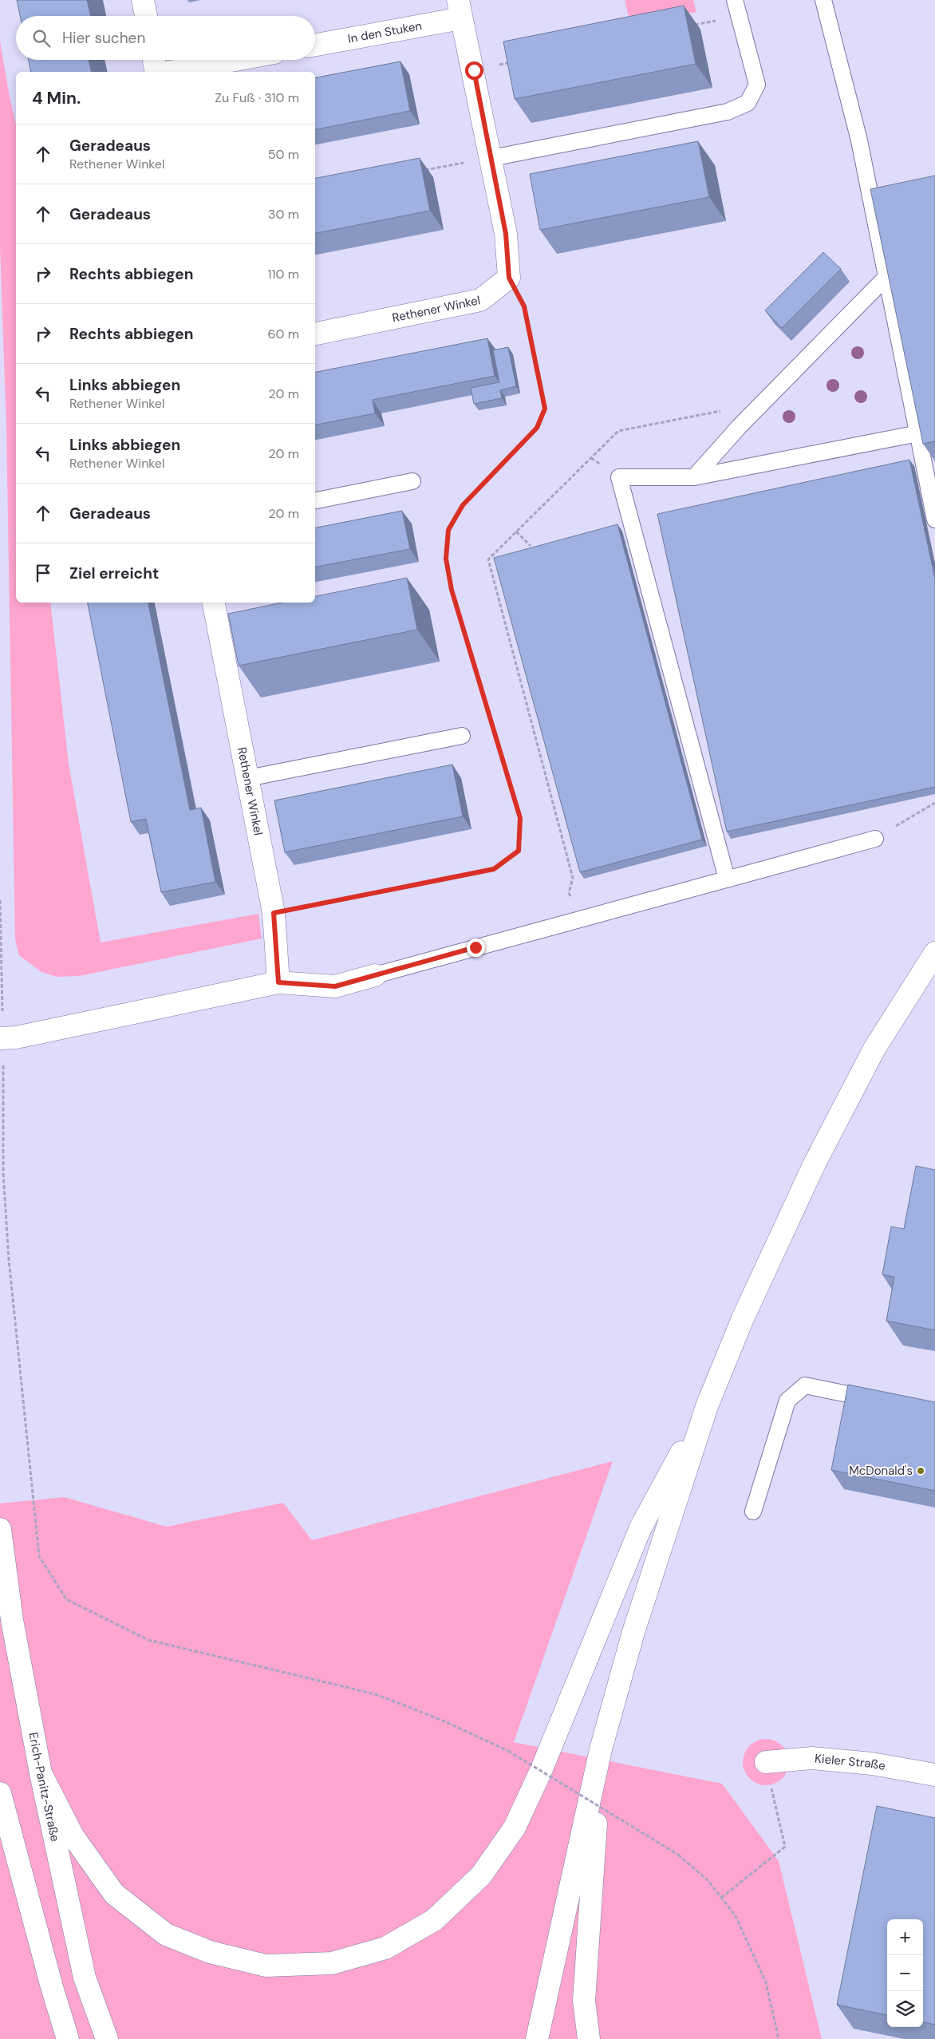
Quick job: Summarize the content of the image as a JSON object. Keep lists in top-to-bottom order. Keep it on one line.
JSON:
{"streets":{"main road":["In den Stuken","Rethener Winkel","Kieler Straße","Erich-Panitz-Straße"]},"places":["McDonald's"],"page":{"search":"Hier suchen","heading":["4 Min.","Zu Fuß · 310 m"],"list":[["Geradeaus","Rethener Winkel","50 m"],["Geradeaus","30 m"],["Rechts abbiegen","110 m"],["Rechts abbiegen","60 m"],["Links abbiegen","Rethener Winkel","20 m"],["Links abbiegen","Rethener Winkel","20 m"],["Geradeaus","20 m"],"Ziel erreicht"],"map_buttons":["+","−"]}}
